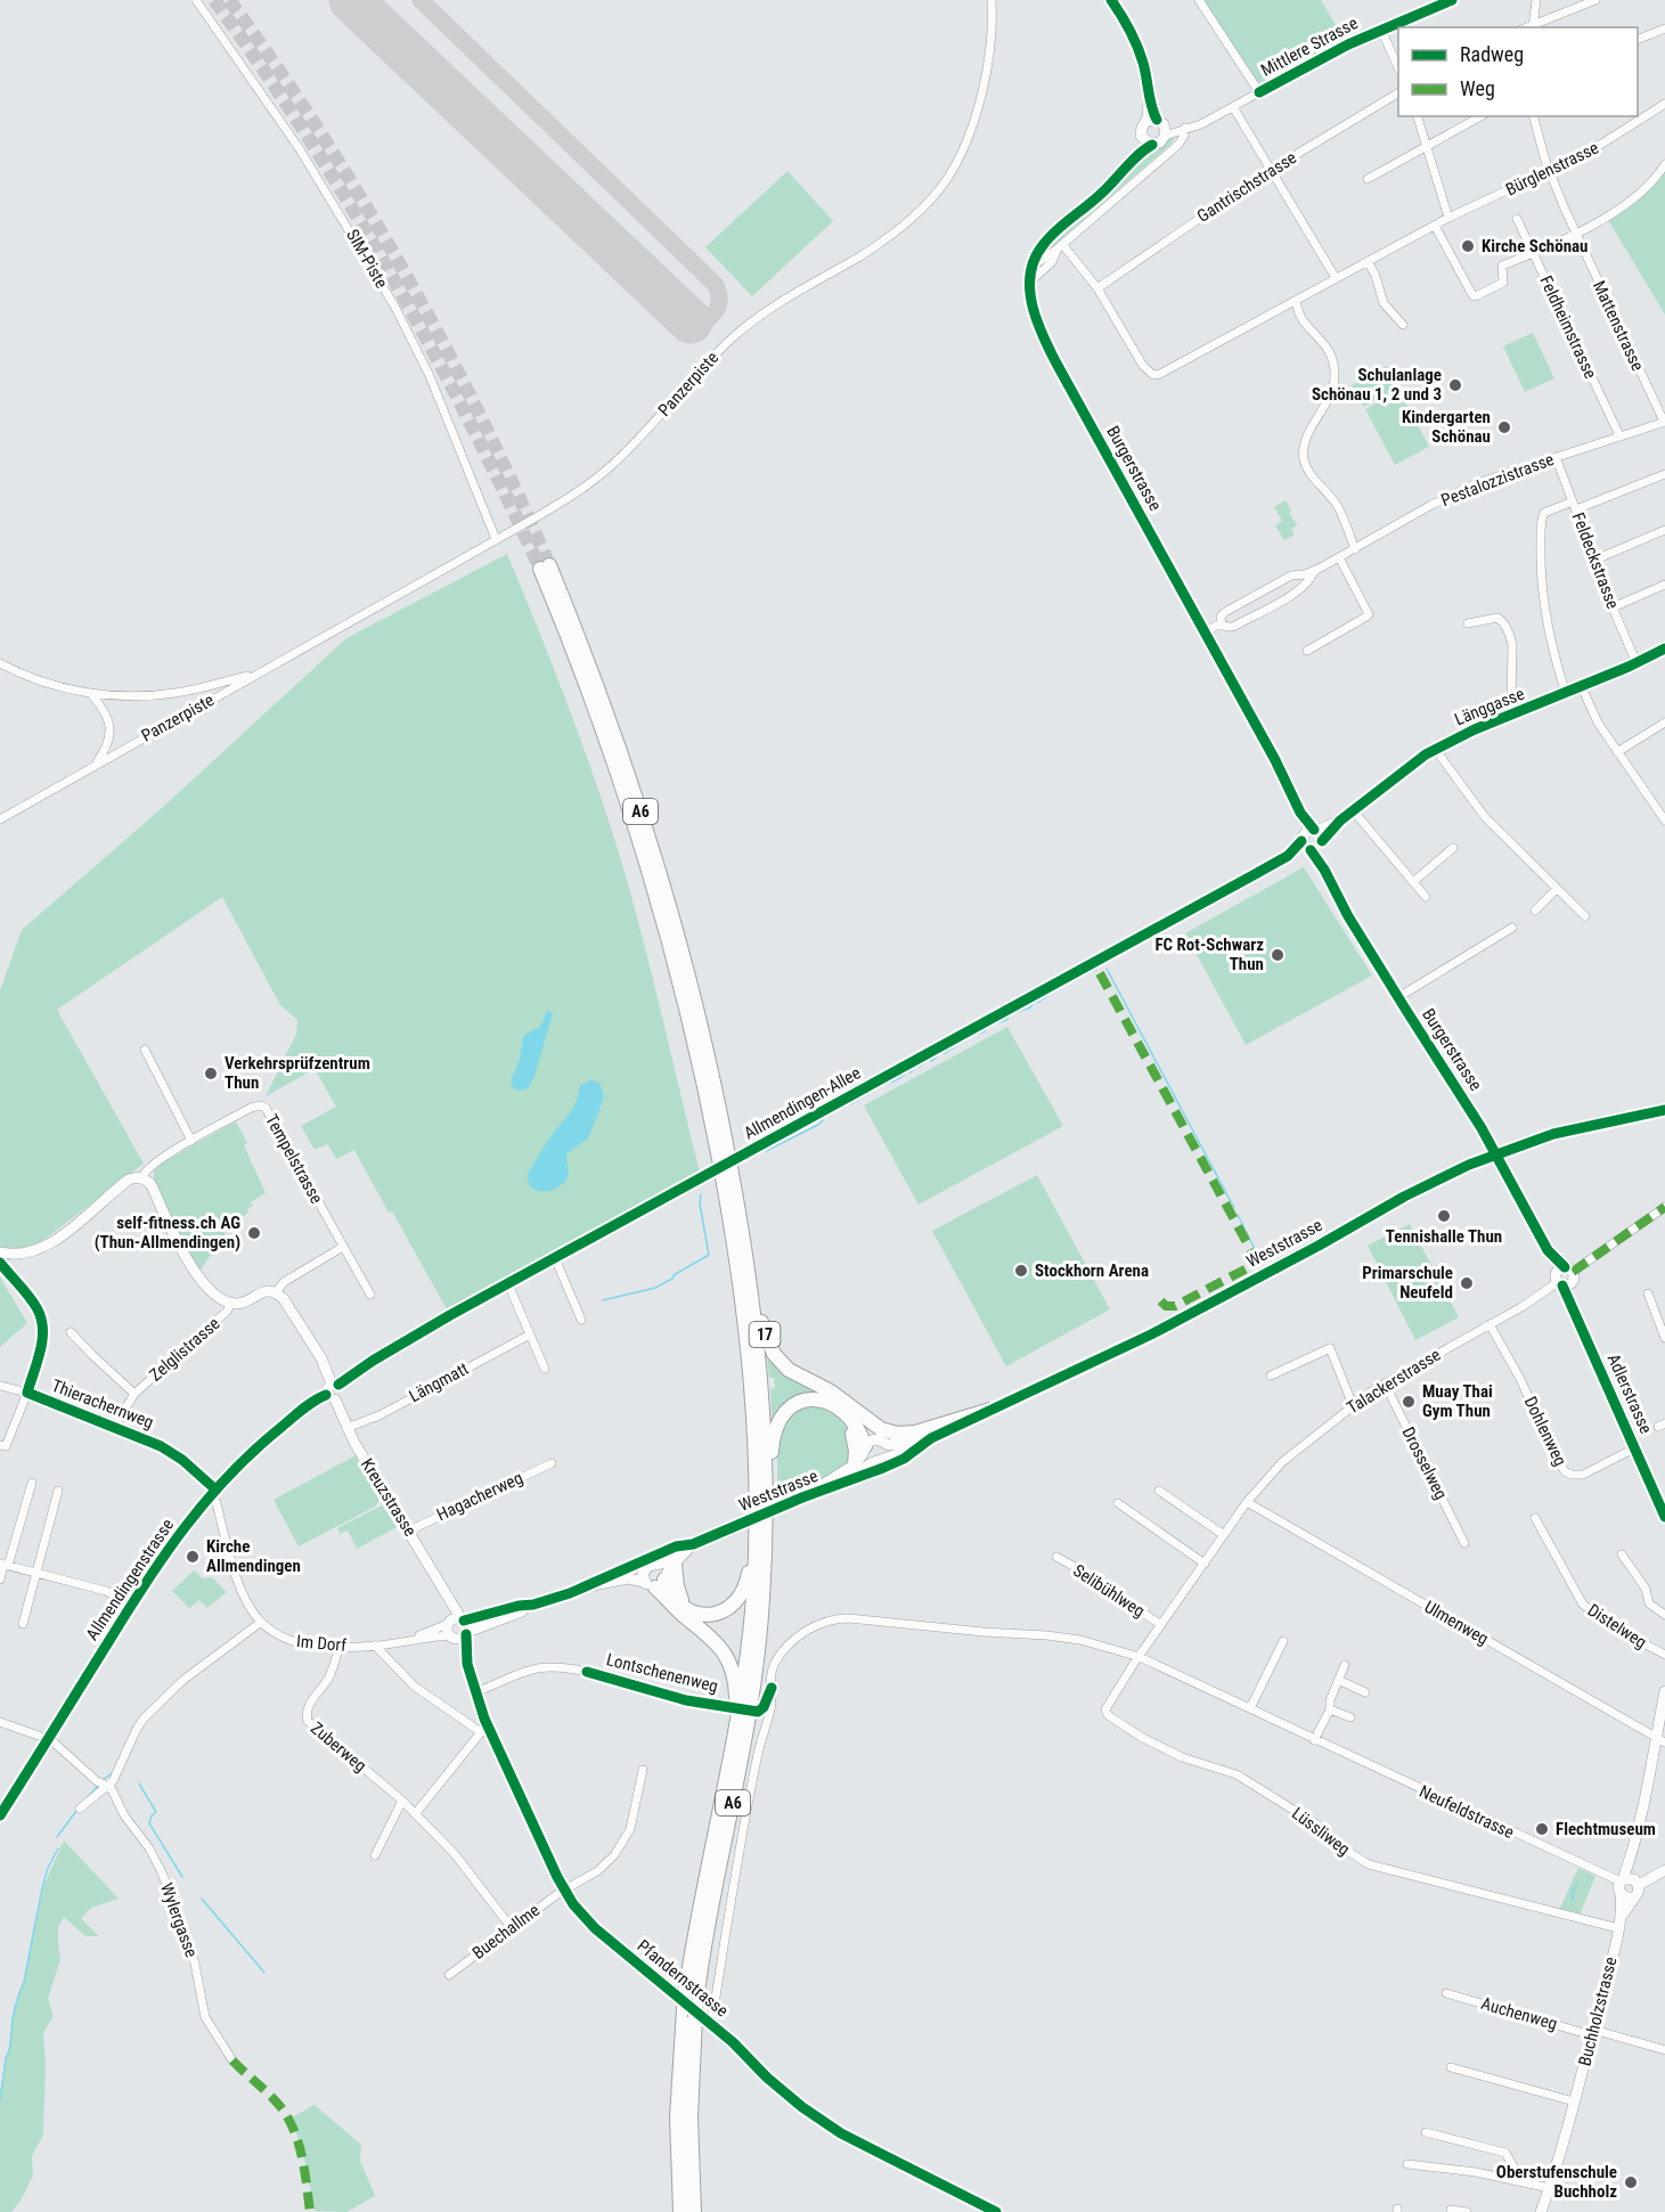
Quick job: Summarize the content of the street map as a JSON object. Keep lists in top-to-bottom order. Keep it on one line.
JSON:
{"streets":{"highway":["A6","17"],"main road":["Burgerstrasse","Länggasse","Allmendingen-Allee","Tempelstrasse","Weststrasse","Adlerstrasse","Kreuzstrasse","Allmendingenstrasse","Pfandernstrasse","Buchholzstrasse"],"street":["Mittlere Strasse","Bürglenstrasse","Gantrischstrasse","SIM-Piste","Mattenstrasse","Feldheimstrasse","Panzerpiste","Pestalozzistrasse","Feldeckstrasse","Zelglistrasse","Talackerstrasse","Längmatt","Thierachernweg","Dohlenweg","Drosselweg","Hagacherweg","Selibühlweg","Ulmenweg","Distelweg","Im Dorf","Lontschenenweg","Zuberweg","Neufeldstrasse","Lüssliweg","Wylergasse","Buechallme","Auchenweg"]},"crossings":[["Mittlere Strasse","Burgerstrasse"],["Bürglenstrasse","Gantrischstrasse"],["Bürglenstrasse","Mattenstrasse"],["SIM-Piste","Panzerpiste"],["Mattenstrasse","Pestalozzistrasse"],["Feldheimstrasse","Pestalozzistrasse"],["Burgerstrasse","Pestalozzistrasse"],["Burgerstrasse","Länggasse"],["Burgerstrasse","Allmendingen-Allee"],["Burgerstrasse","Weststrasse"],["Burgerstrasse","Talackerstrasse"],["Burgerstrasse","Adlerstrasse"],["Pestalozzistrasse","Feldeckstrasse"],["Feldeckstrasse","Länggasse"],["Länggasse","Allmendingen-Allee"],["A6","Weststrasse"],["A6","17"],["Allmendingen-Allee","Kreuzstrasse"],["Allmendingen-Allee","Allmendingenstrasse"],["Weststrasse","Kreuzstrasse"],["Weststrasse","Im Dorf"],["Weststrasse","Pfandernstrasse"],["Zelglistrasse","Thierachernweg"],["Talackerstrasse","Adlerstrasse"],["Talackerstrasse","Dohlenweg"],["Talackerstrasse","Drosselweg"],["Talackerstrasse","Selibühlweg"],["Talackerstrasse","Ulmenweg"],["Talackerstrasse","Neufeldstrasse"],["Talackerstrasse","Lüssliweg"],["Längmatt","Kreuzstrasse"],["Adlerstrasse","Dohlenweg"],["Thierachernweg","Allmendingenstrasse"],["Thierachernweg","Im Dorf"],["Hagacherweg","Kreuzstrasse"],["Kreuzstrasse","Allmendingenstrasse"],["Kreuzstrasse","Im Dorf"],["Kreuzstrasse","Pfandernstrasse"],["Allmendingenstrasse","Im Dorf"],["Allmendingenstrasse","Wylergasse"],["Im Dorf","Zuberweg"],["Im Dorf","Pfandernstrasse"],["Lontschenenweg","Pfandernstrasse"],["Zuberweg","Buechallme"],["Neufeldstrasse","Lüssliweg"],["Neufeldstrasse","Buchholzstrasse"],["Lüssliweg","Buchholzstrasse"],["Buechallme","Pfandernstrasse"],["Buchholzstrasse","Auchenweg"]],"places":["Kirche Schönau","Schulanlage Schönau 1, 2 und 3","Kindergarten Schönau","FC Rot-Schwarz Thun","Verkehrsprüfzentrum Thun","Tennishalle Thun","self-fitness.ch AG (Thun-Allmendingen)","Stockhorn Arena","Primarschule Neufeld","Muay Thai Gym Thun","Kirche Allmendingen","Flechtmuseum","Oberstufenschule Buchholz"],"legend":["Radweg","Weg"]}
